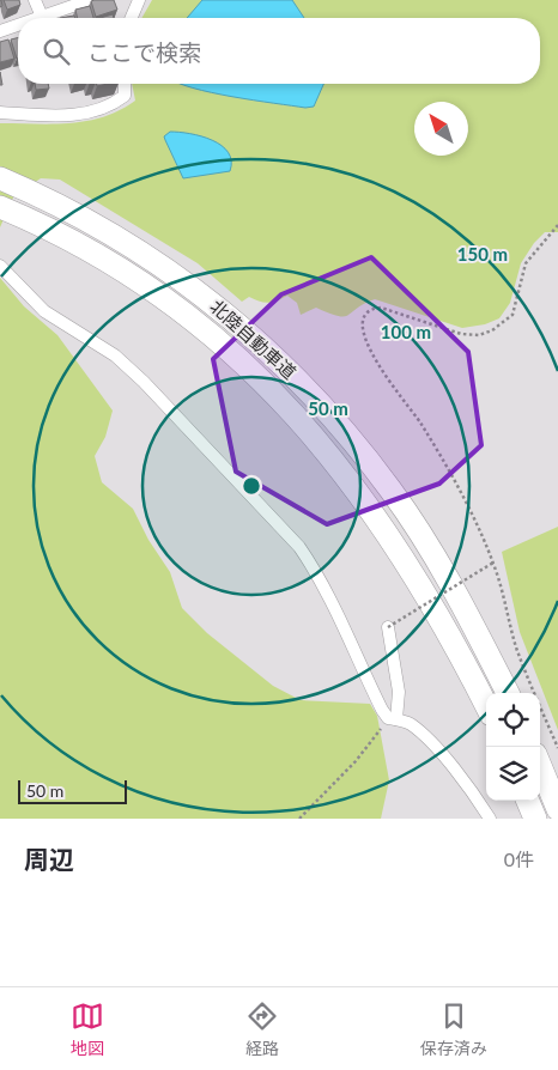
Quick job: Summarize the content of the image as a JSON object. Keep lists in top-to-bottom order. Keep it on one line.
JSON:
{"streets":{"highway":["北陸自動車道"]},"scale_bar":"50 m","north":"top left","page":{"search":"ここで検索","scale":"50 m","heading":["周辺","0件"],"nav":["地図","経路","保存済み"]},"rings":["150 m","100 m","50 m"]}
